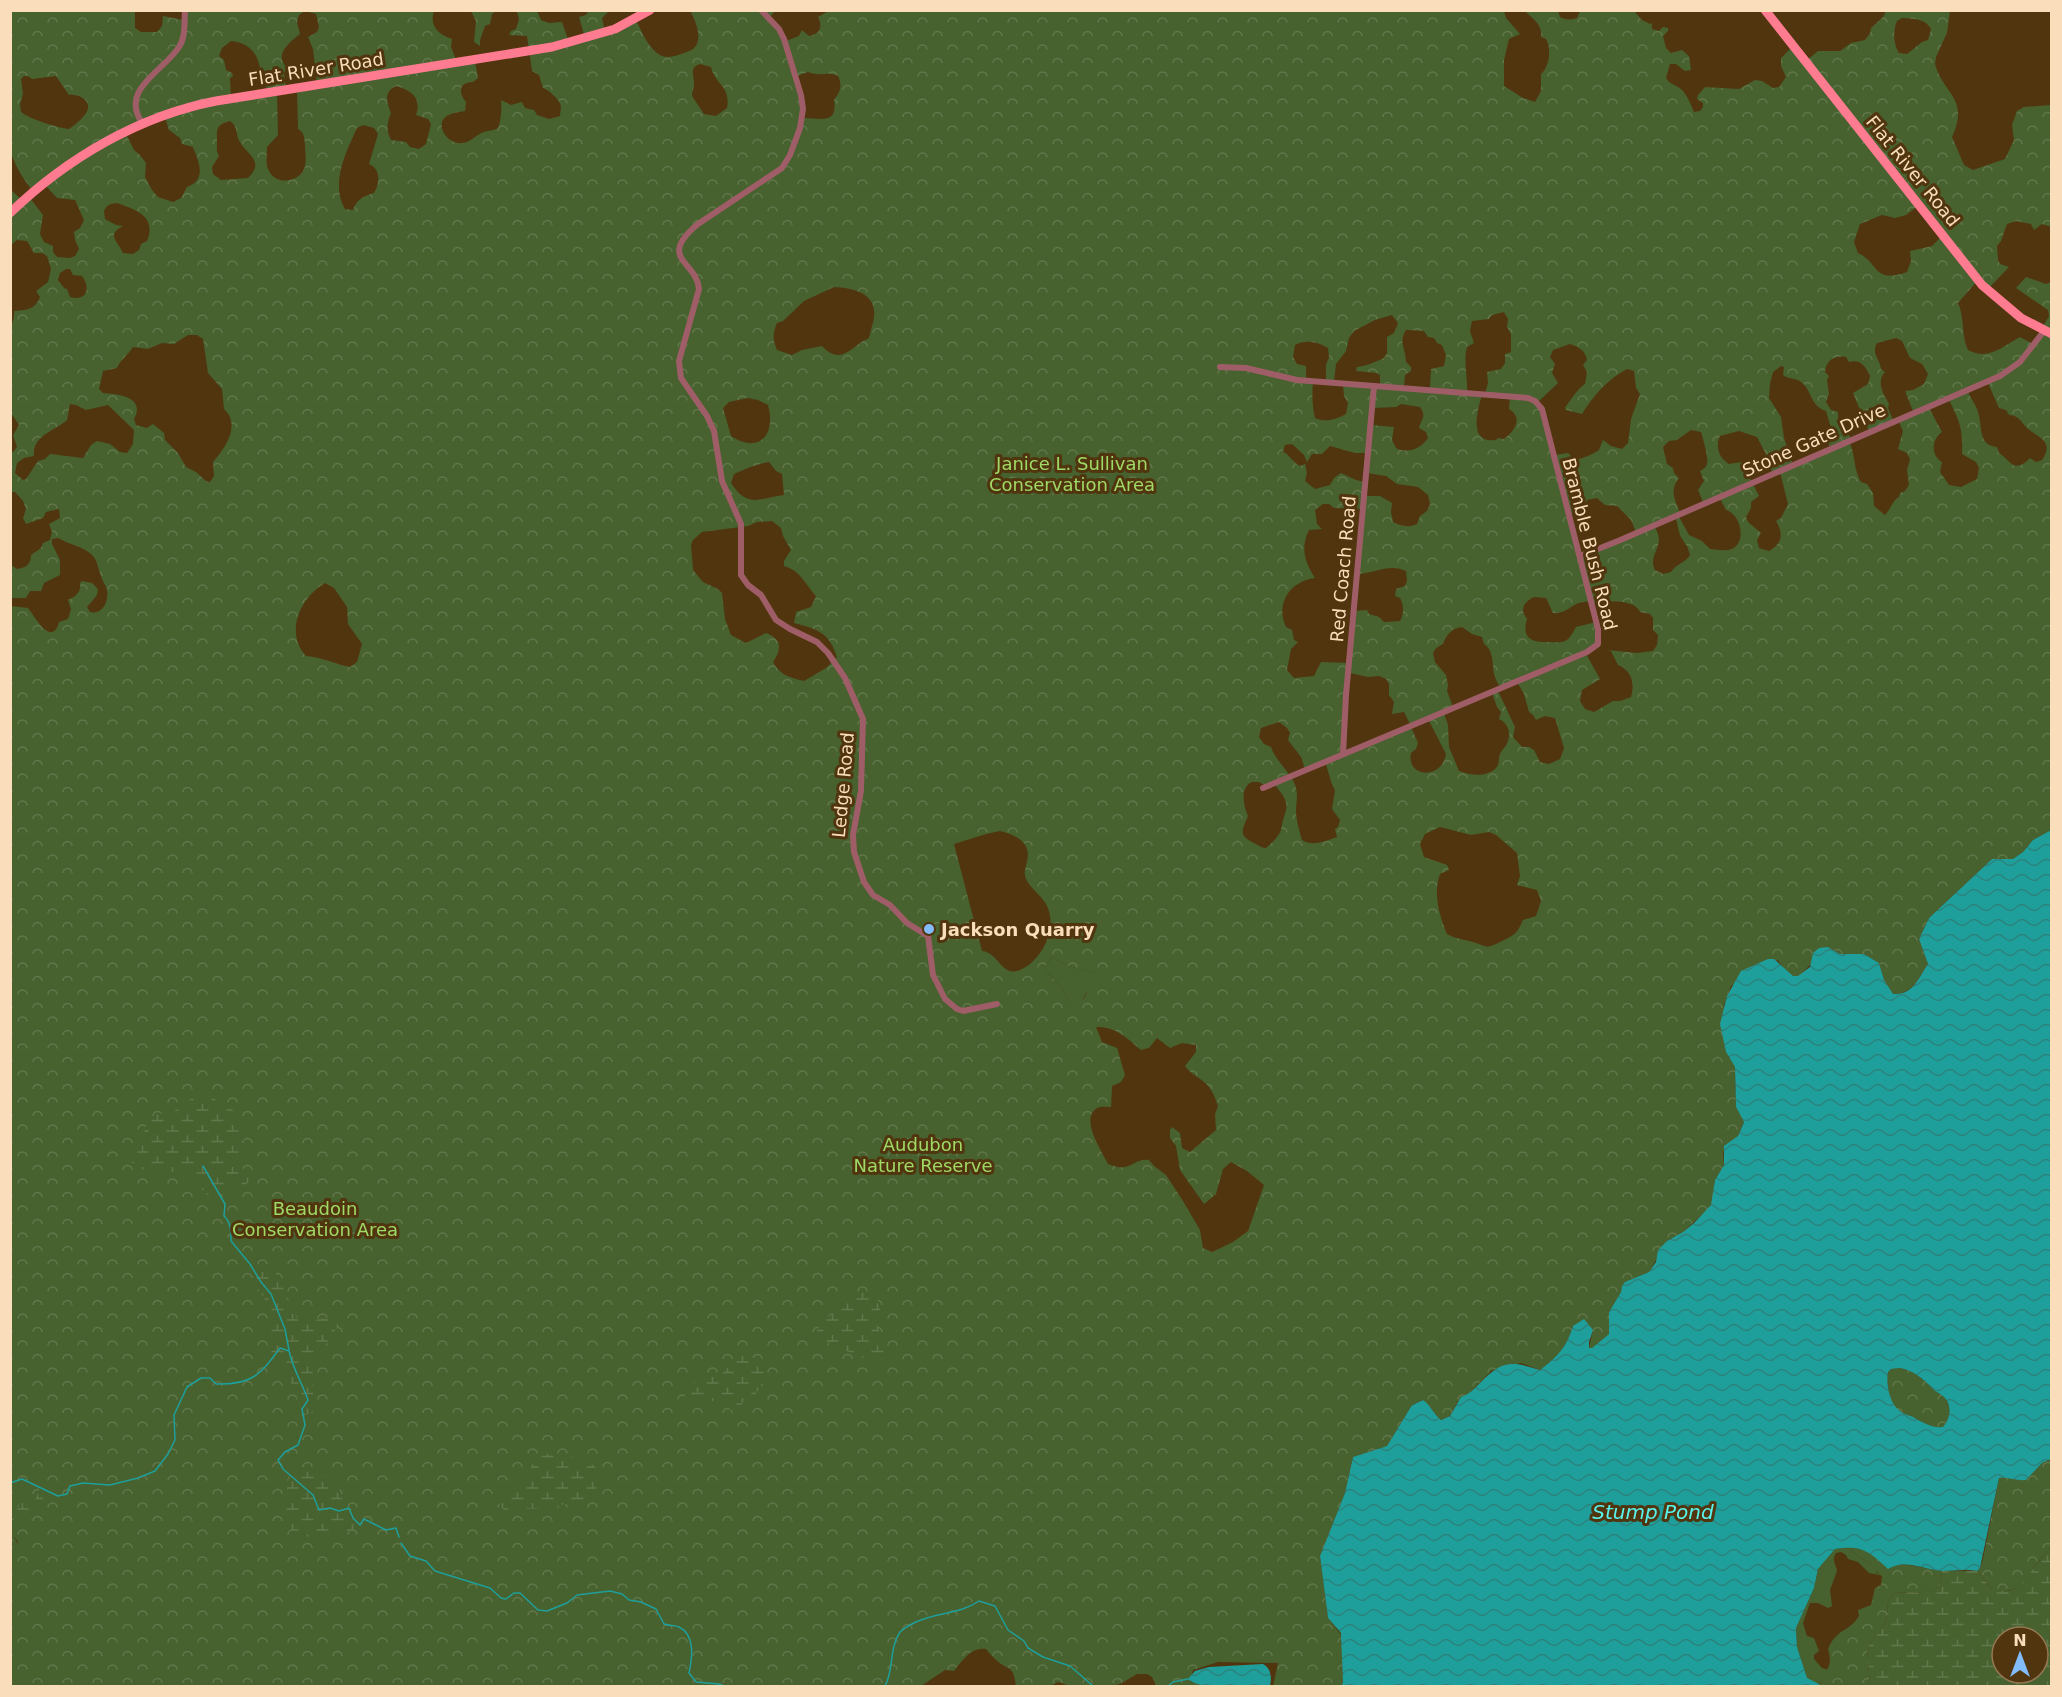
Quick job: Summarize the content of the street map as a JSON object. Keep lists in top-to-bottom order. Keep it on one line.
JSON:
{"streets":{"main road":["Flat River Road"],"street":["Stone Gate Drive","Bramble Bush Road","Red Coach Road","Ledge Road"]},"crossings":[["Flat River Road","Stone Gate Drive"],["Stone Gate Drive","Bramble Bush Road"],["Bramble Bush Road","Red Coach Road"]],"water":["Stump Pond"],"parks":["Janice L. Sullivan Conservation Area","Audubon Nature Reserve","Beaudoin Conservation Area"],"places":["Jackson Quarry"],"north":"top"}
